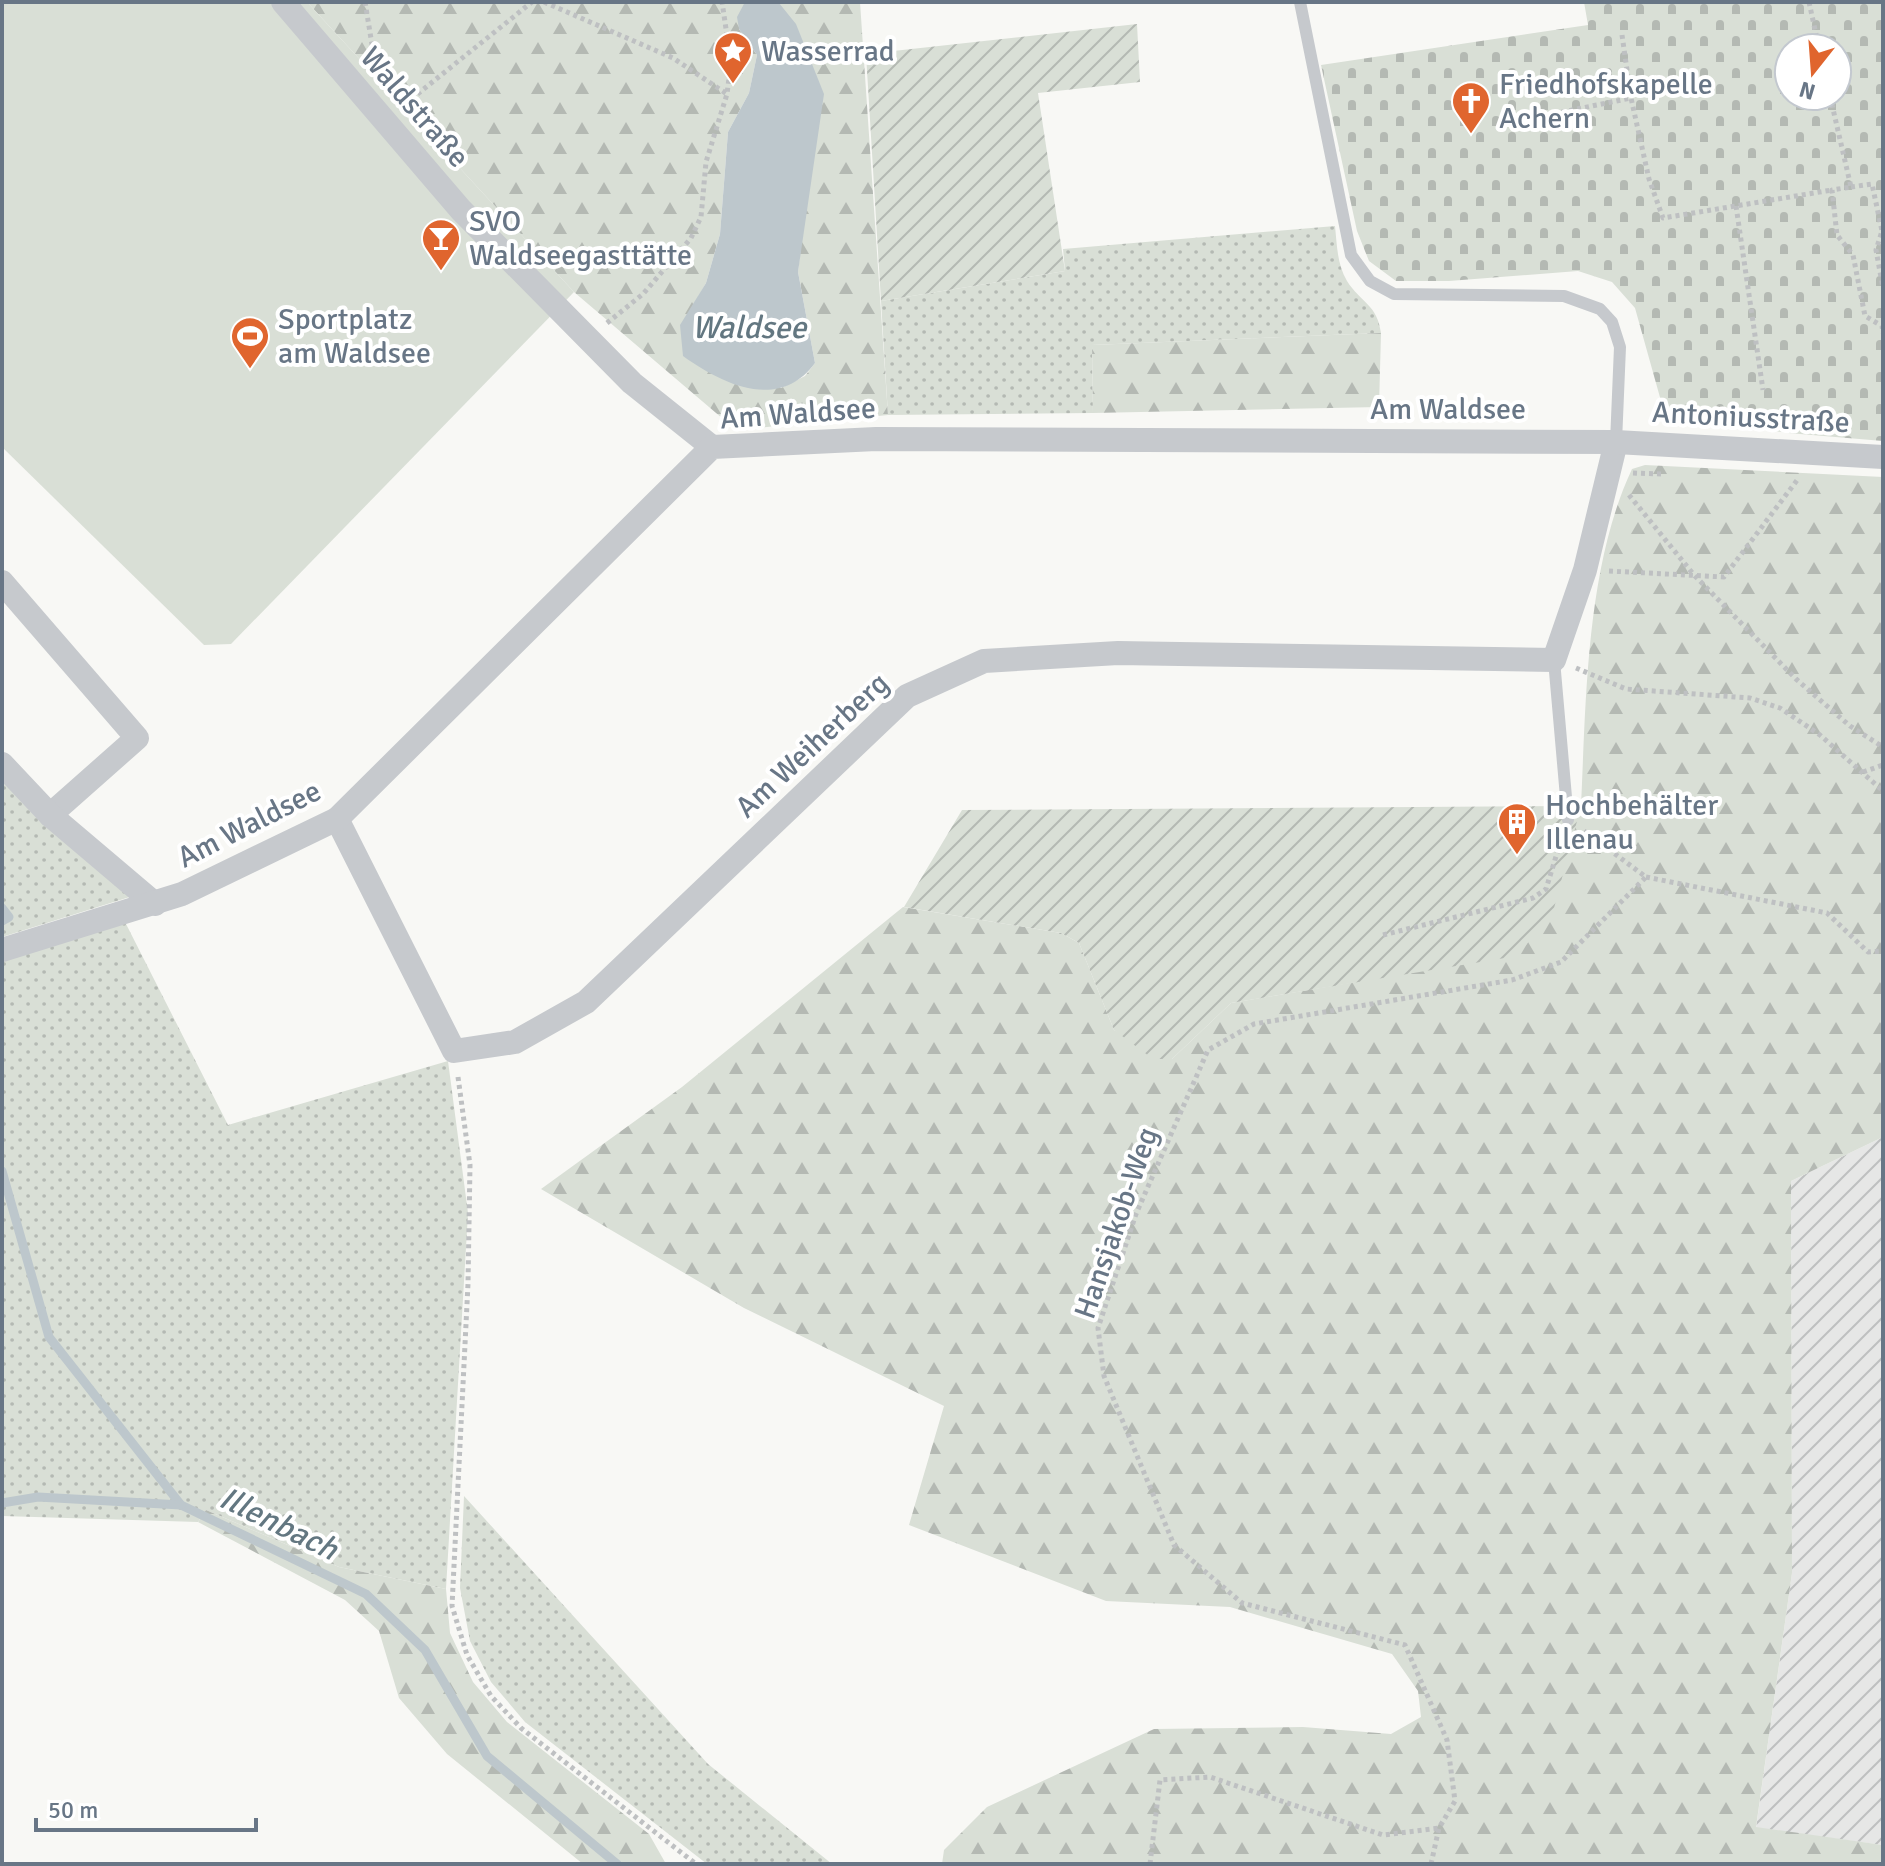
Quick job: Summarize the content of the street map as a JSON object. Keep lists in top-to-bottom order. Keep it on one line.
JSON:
{"streets":{"street":["Waldstraße","Am Waldsee","Antoniusstraße","Am Weiherberg"],"path":["Hansjakob-Weg"]},"crossings":[["Waldstraße","Am Waldsee"],["Am Waldsee","Antoniusstraße"]],"water":["Waldsee","Illenbach"],"places":{"place":["Wasserrad"],"church":["Friedhofskapelle Achern"],"bar":["SVO Waldseegasttätte"],"sports":["Sportplatz am Waldsee"],"building":["Hochbehälter Illenau"]},"scale_bar":"50 m","north":"bottom"}
